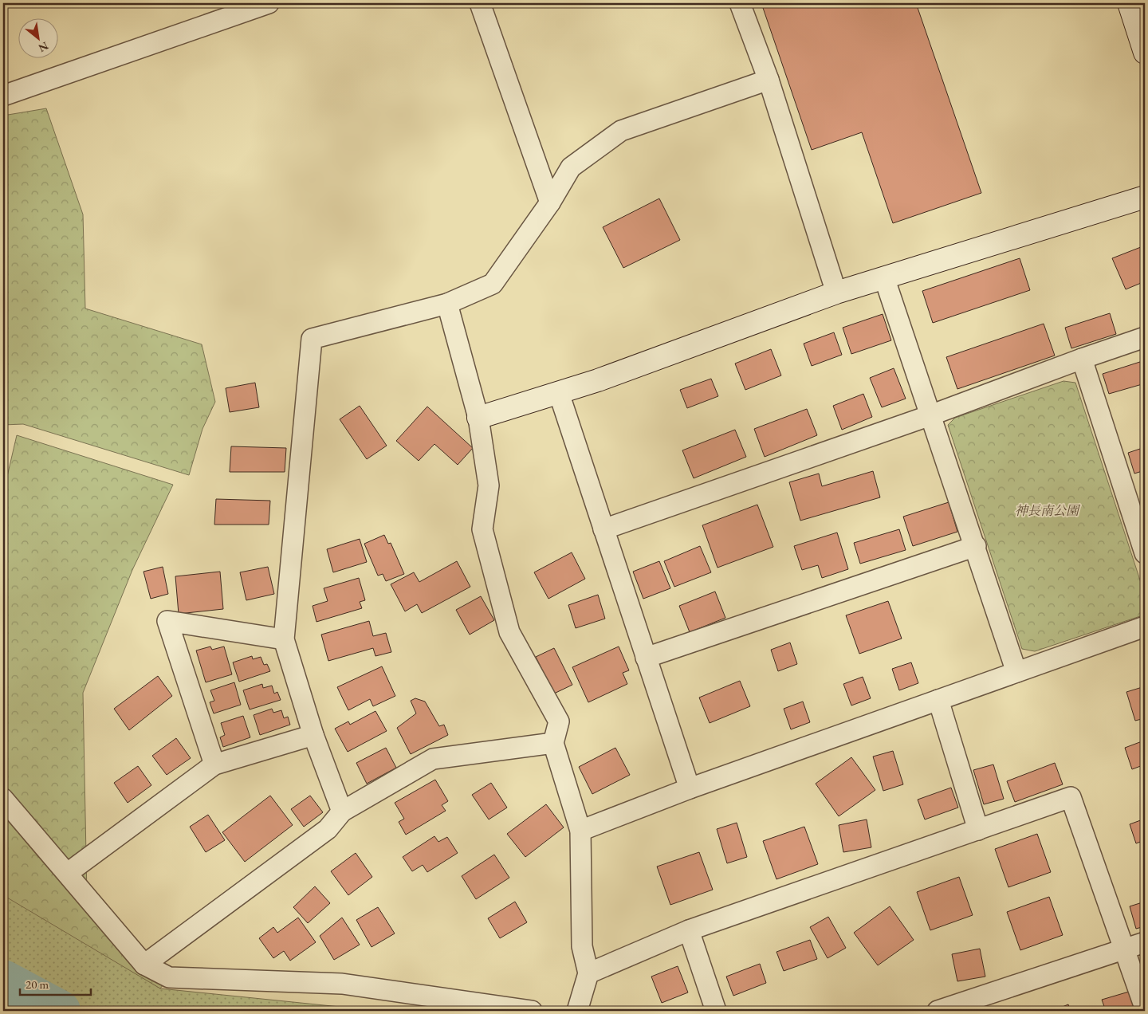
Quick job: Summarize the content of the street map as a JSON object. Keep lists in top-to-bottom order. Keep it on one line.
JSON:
{"parks":["神長南公園"],"scale_bar":"20 m","north":"bottom right"}
